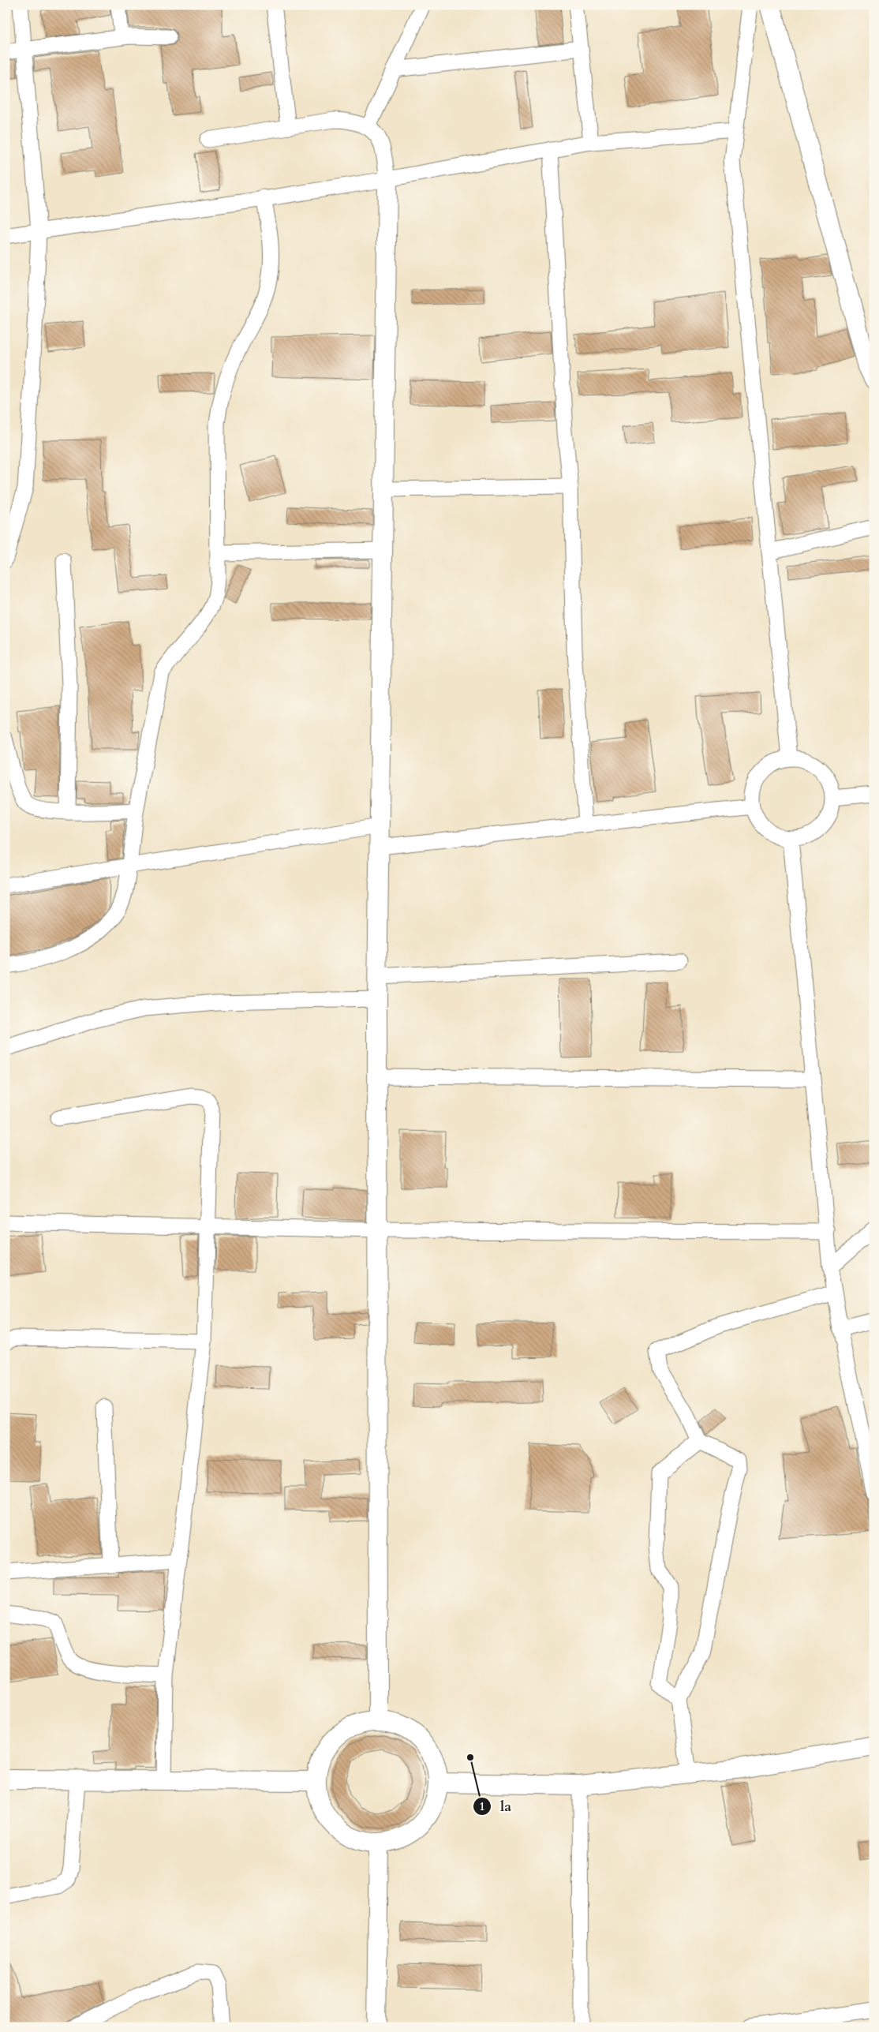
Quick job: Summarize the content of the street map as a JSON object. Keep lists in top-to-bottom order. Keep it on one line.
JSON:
{"places":["la"]}
